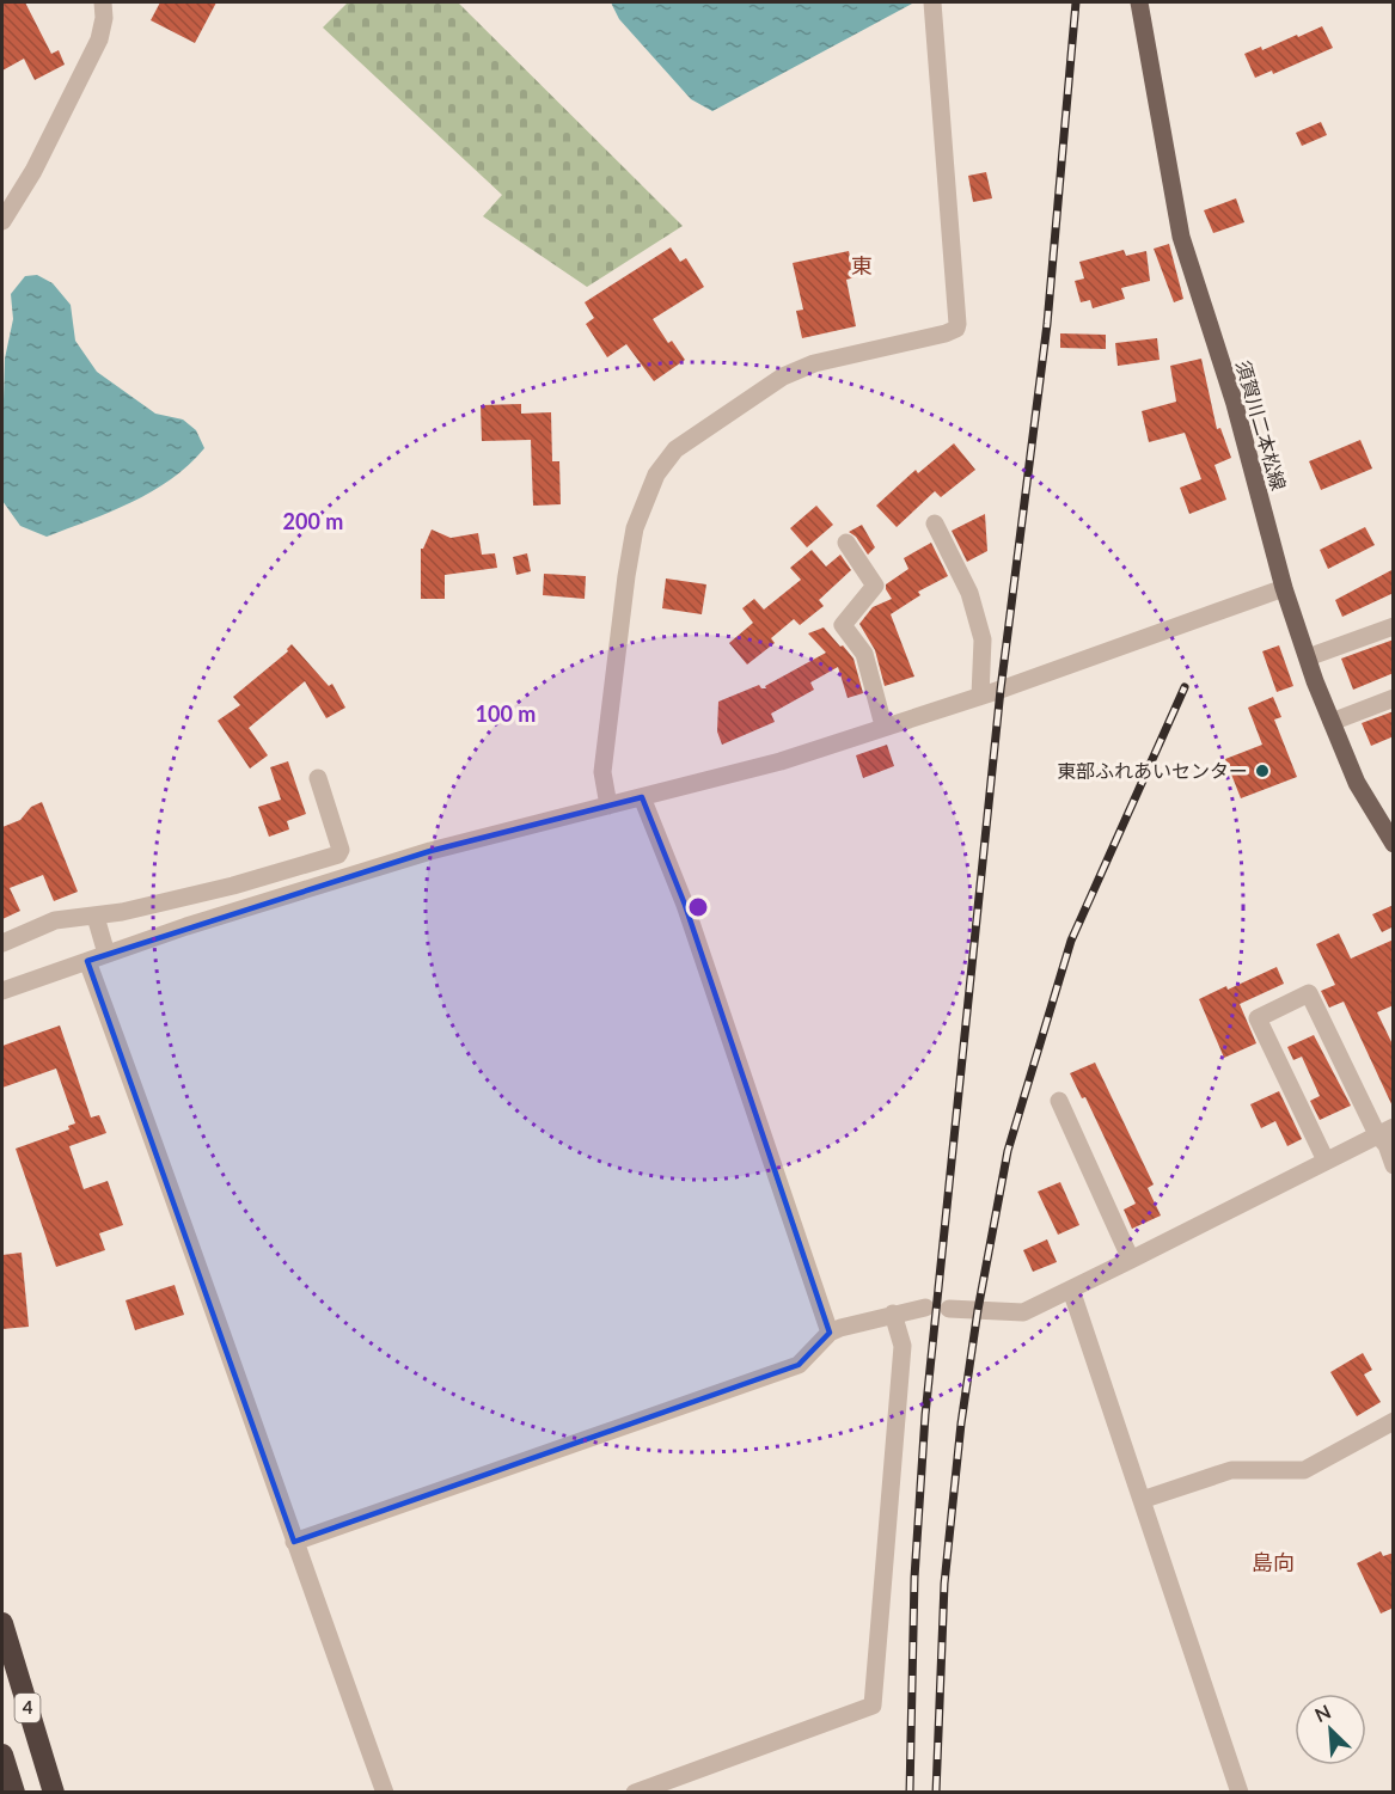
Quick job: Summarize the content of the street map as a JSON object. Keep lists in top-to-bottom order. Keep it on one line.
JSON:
{"streets":{"highway":["4"],"main road":["須賀川二本松線"]},"districts":["東","島向"],"places":["東部ふれあいセンター"],"north":"top left","rings":["200 m","100 m"]}
